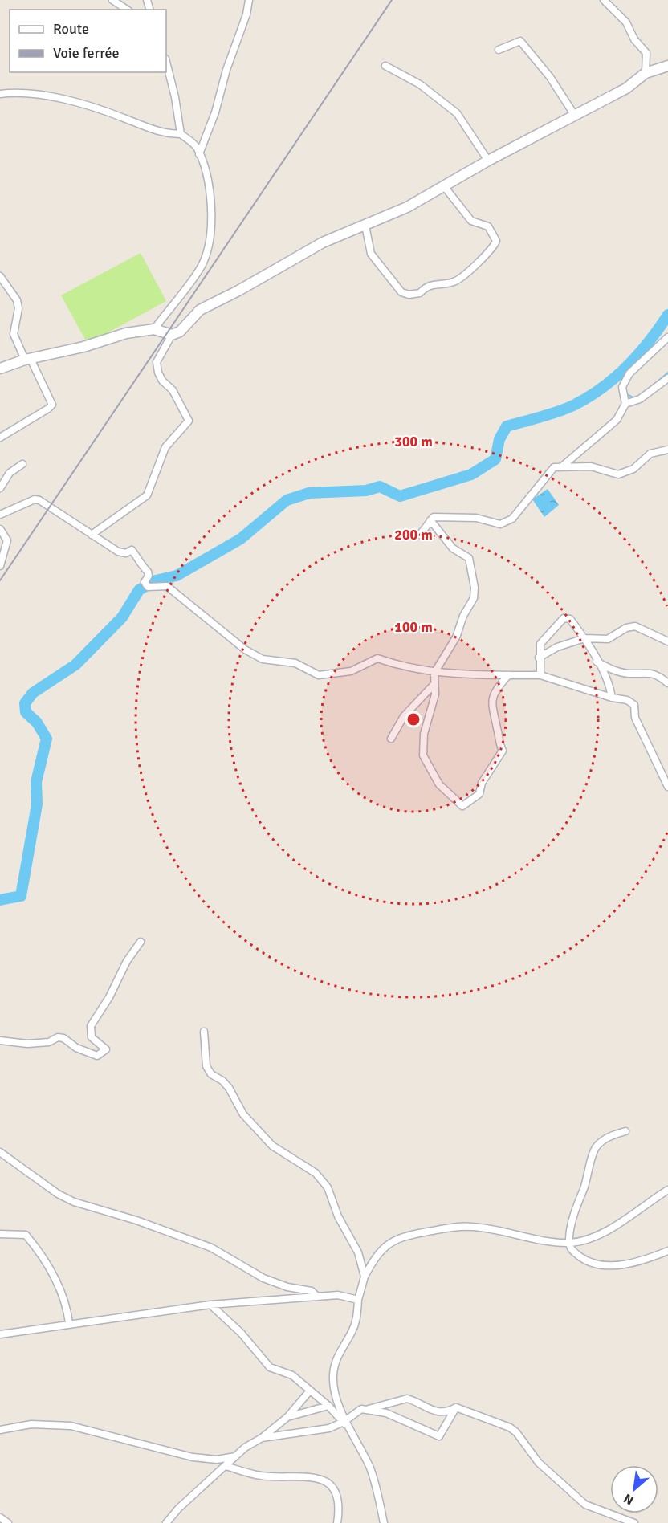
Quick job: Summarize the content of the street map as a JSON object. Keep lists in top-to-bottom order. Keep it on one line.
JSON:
{"legend":["Route","Voie ferrée"],"north":"bottom left","rings":["300 m","200 m","100 m"]}
